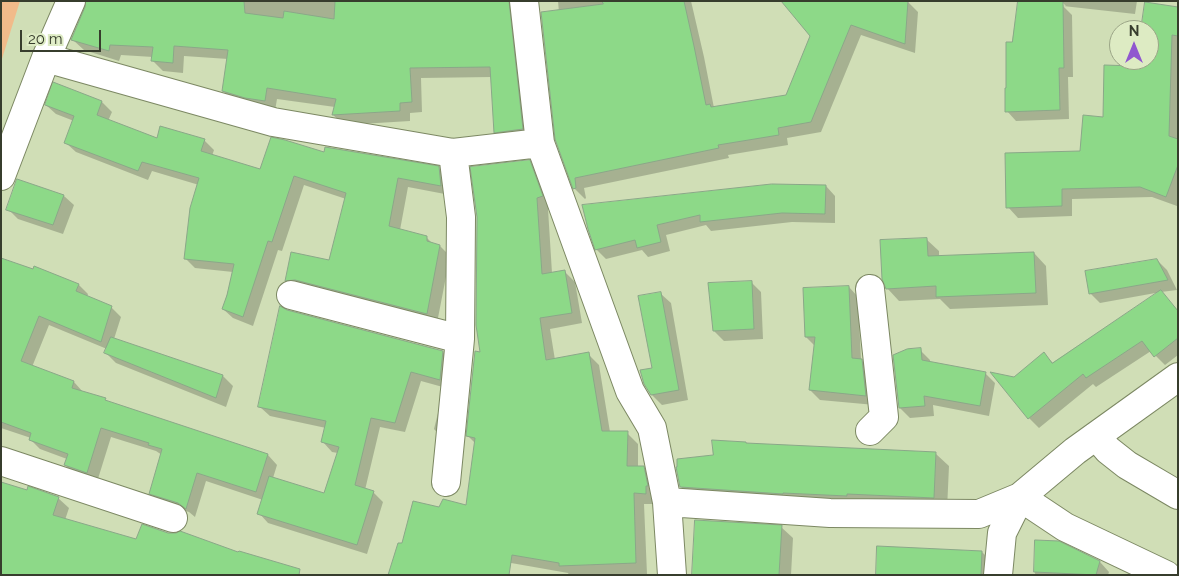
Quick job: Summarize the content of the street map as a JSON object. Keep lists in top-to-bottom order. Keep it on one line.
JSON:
{"scale_bar":"20 m","north":"top"}
